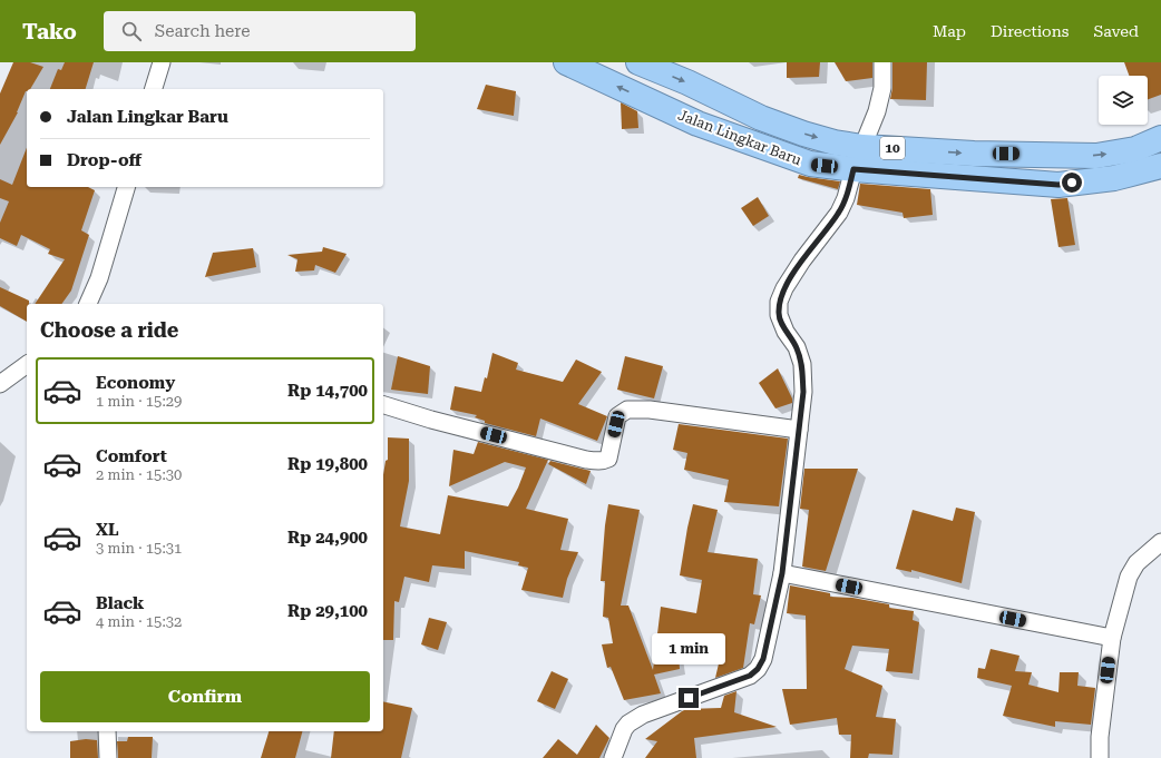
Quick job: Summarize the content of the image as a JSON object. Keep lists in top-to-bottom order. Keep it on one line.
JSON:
{"streets":{"highway":["Jalan Lingkar Baru","10"]},"page":{"header":"Tako","search":"Search here","nav":["Map","Directions","Saved"],"banner":["Jalan Lingkar Baru","Drop-off"],"heading":"Choose a ride","list":[{"name":"Economy","note":"1 min · 15:29","value":"Rp 14,700"},{"name":"Comfort","note":"2 min · 15:30","value":"Rp 19,800"},{"name":"XL","note":"3 min · 15:31","value":"Rp 24,900"},{"name":"Black","note":"4 min · 15:32","value":"Rp 29,100"}],"bubble":"1 min","buttons":"Confirm"}}
